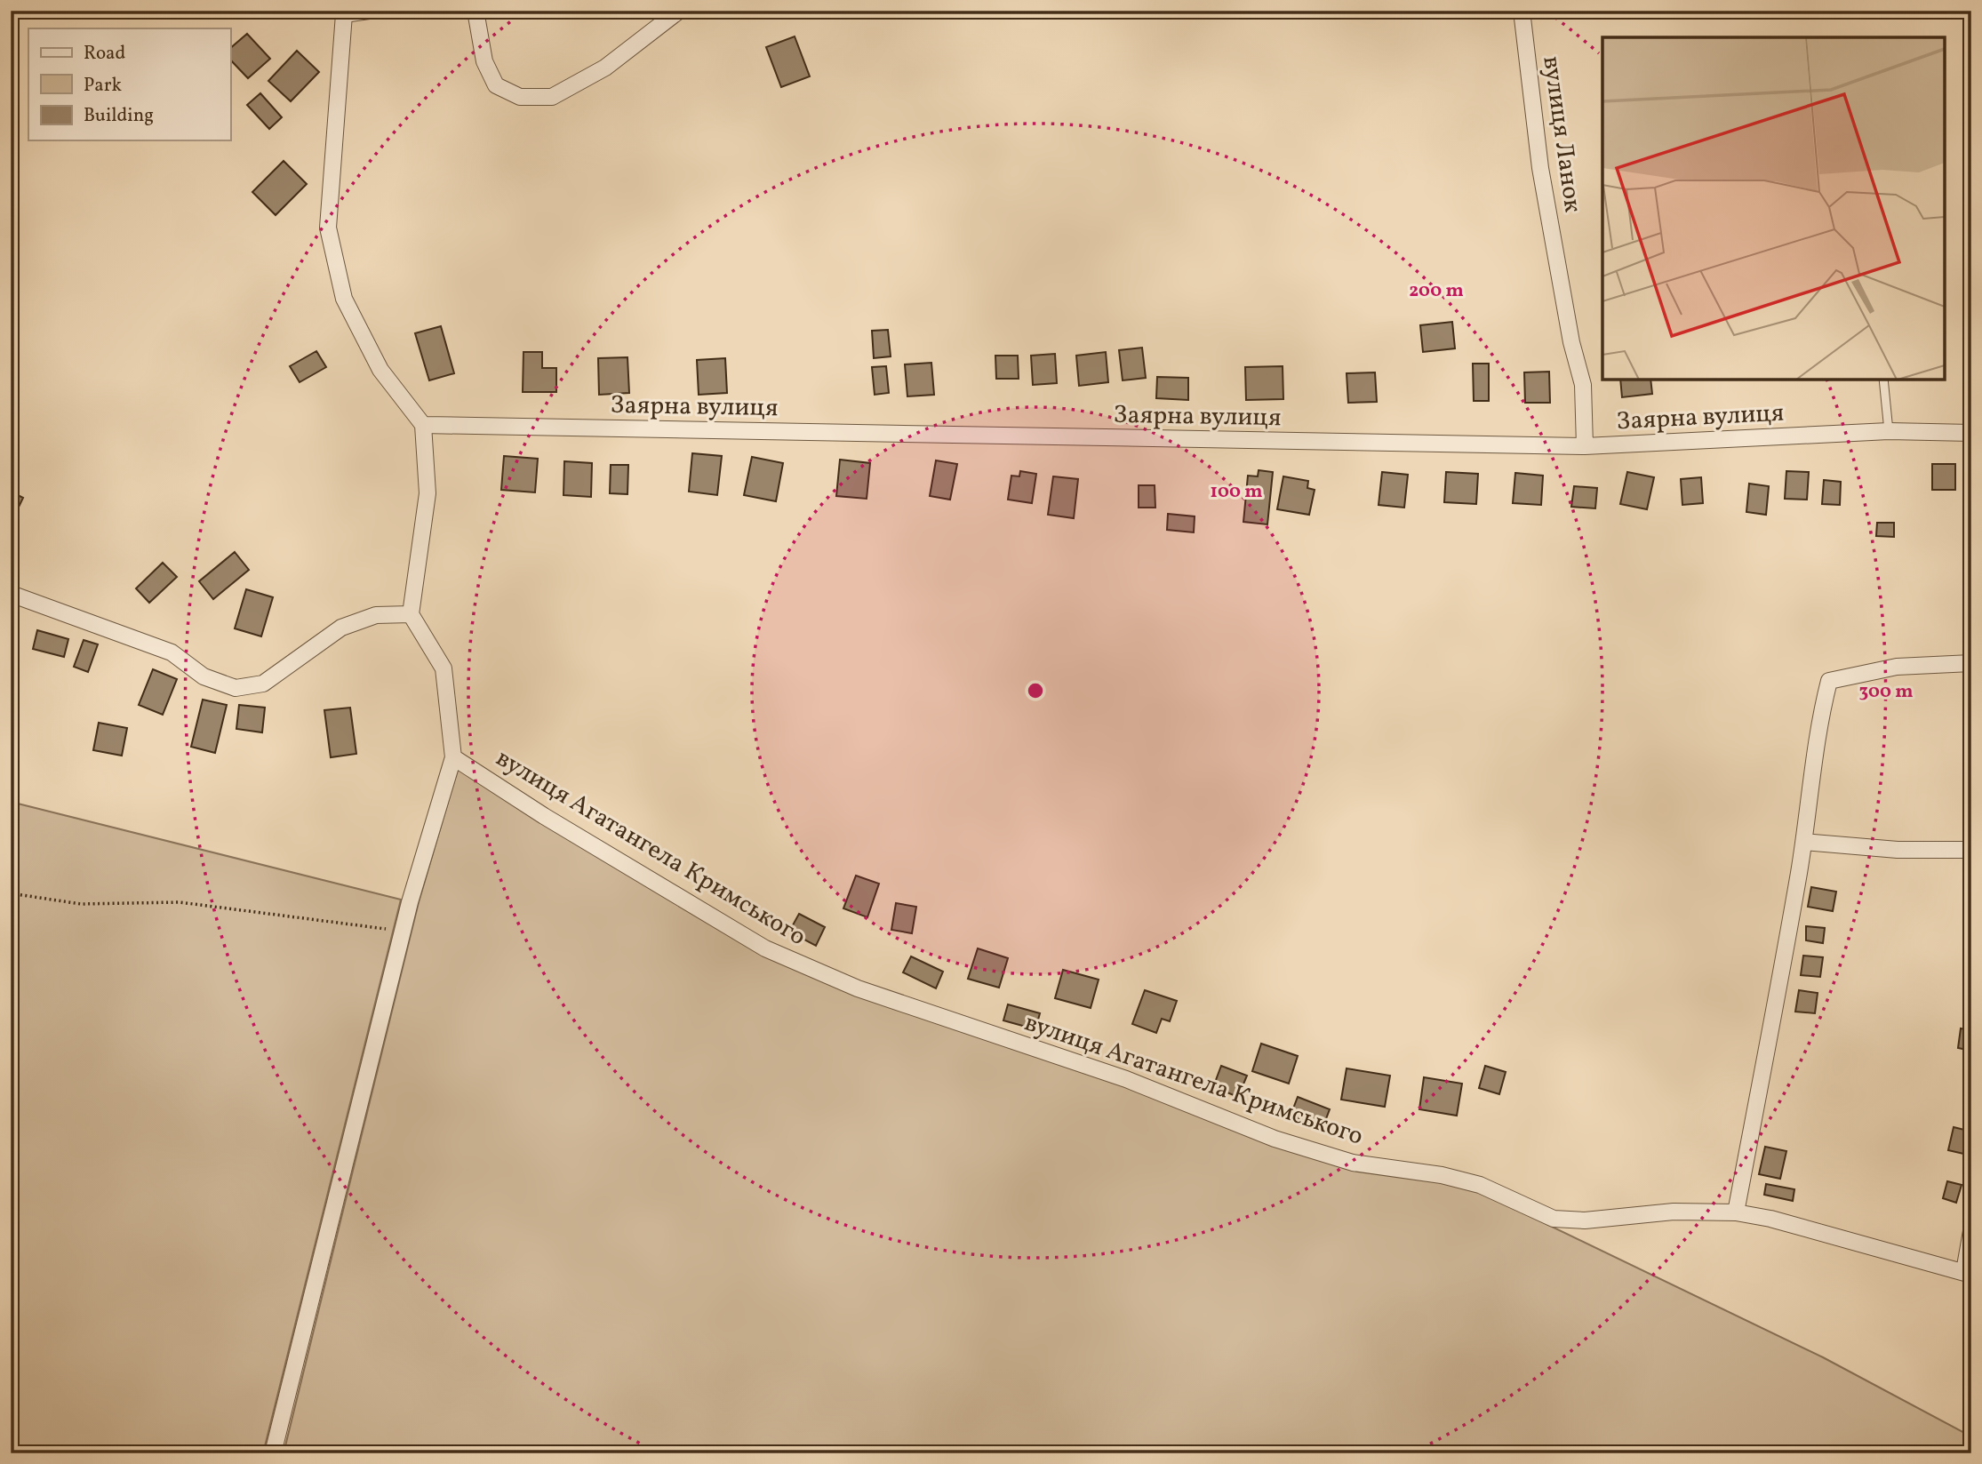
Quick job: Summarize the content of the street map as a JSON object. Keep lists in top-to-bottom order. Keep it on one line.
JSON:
{"streets":{"street":["вулиця Ланок","Заярна вулиця","вулиця Агатангела Кримського"]},"crossings":[["вулиця Ланок","Заярна вулиця"]],"legend":["Road","Park","Building"],"rings":["200 m","100 m","300 m"]}
